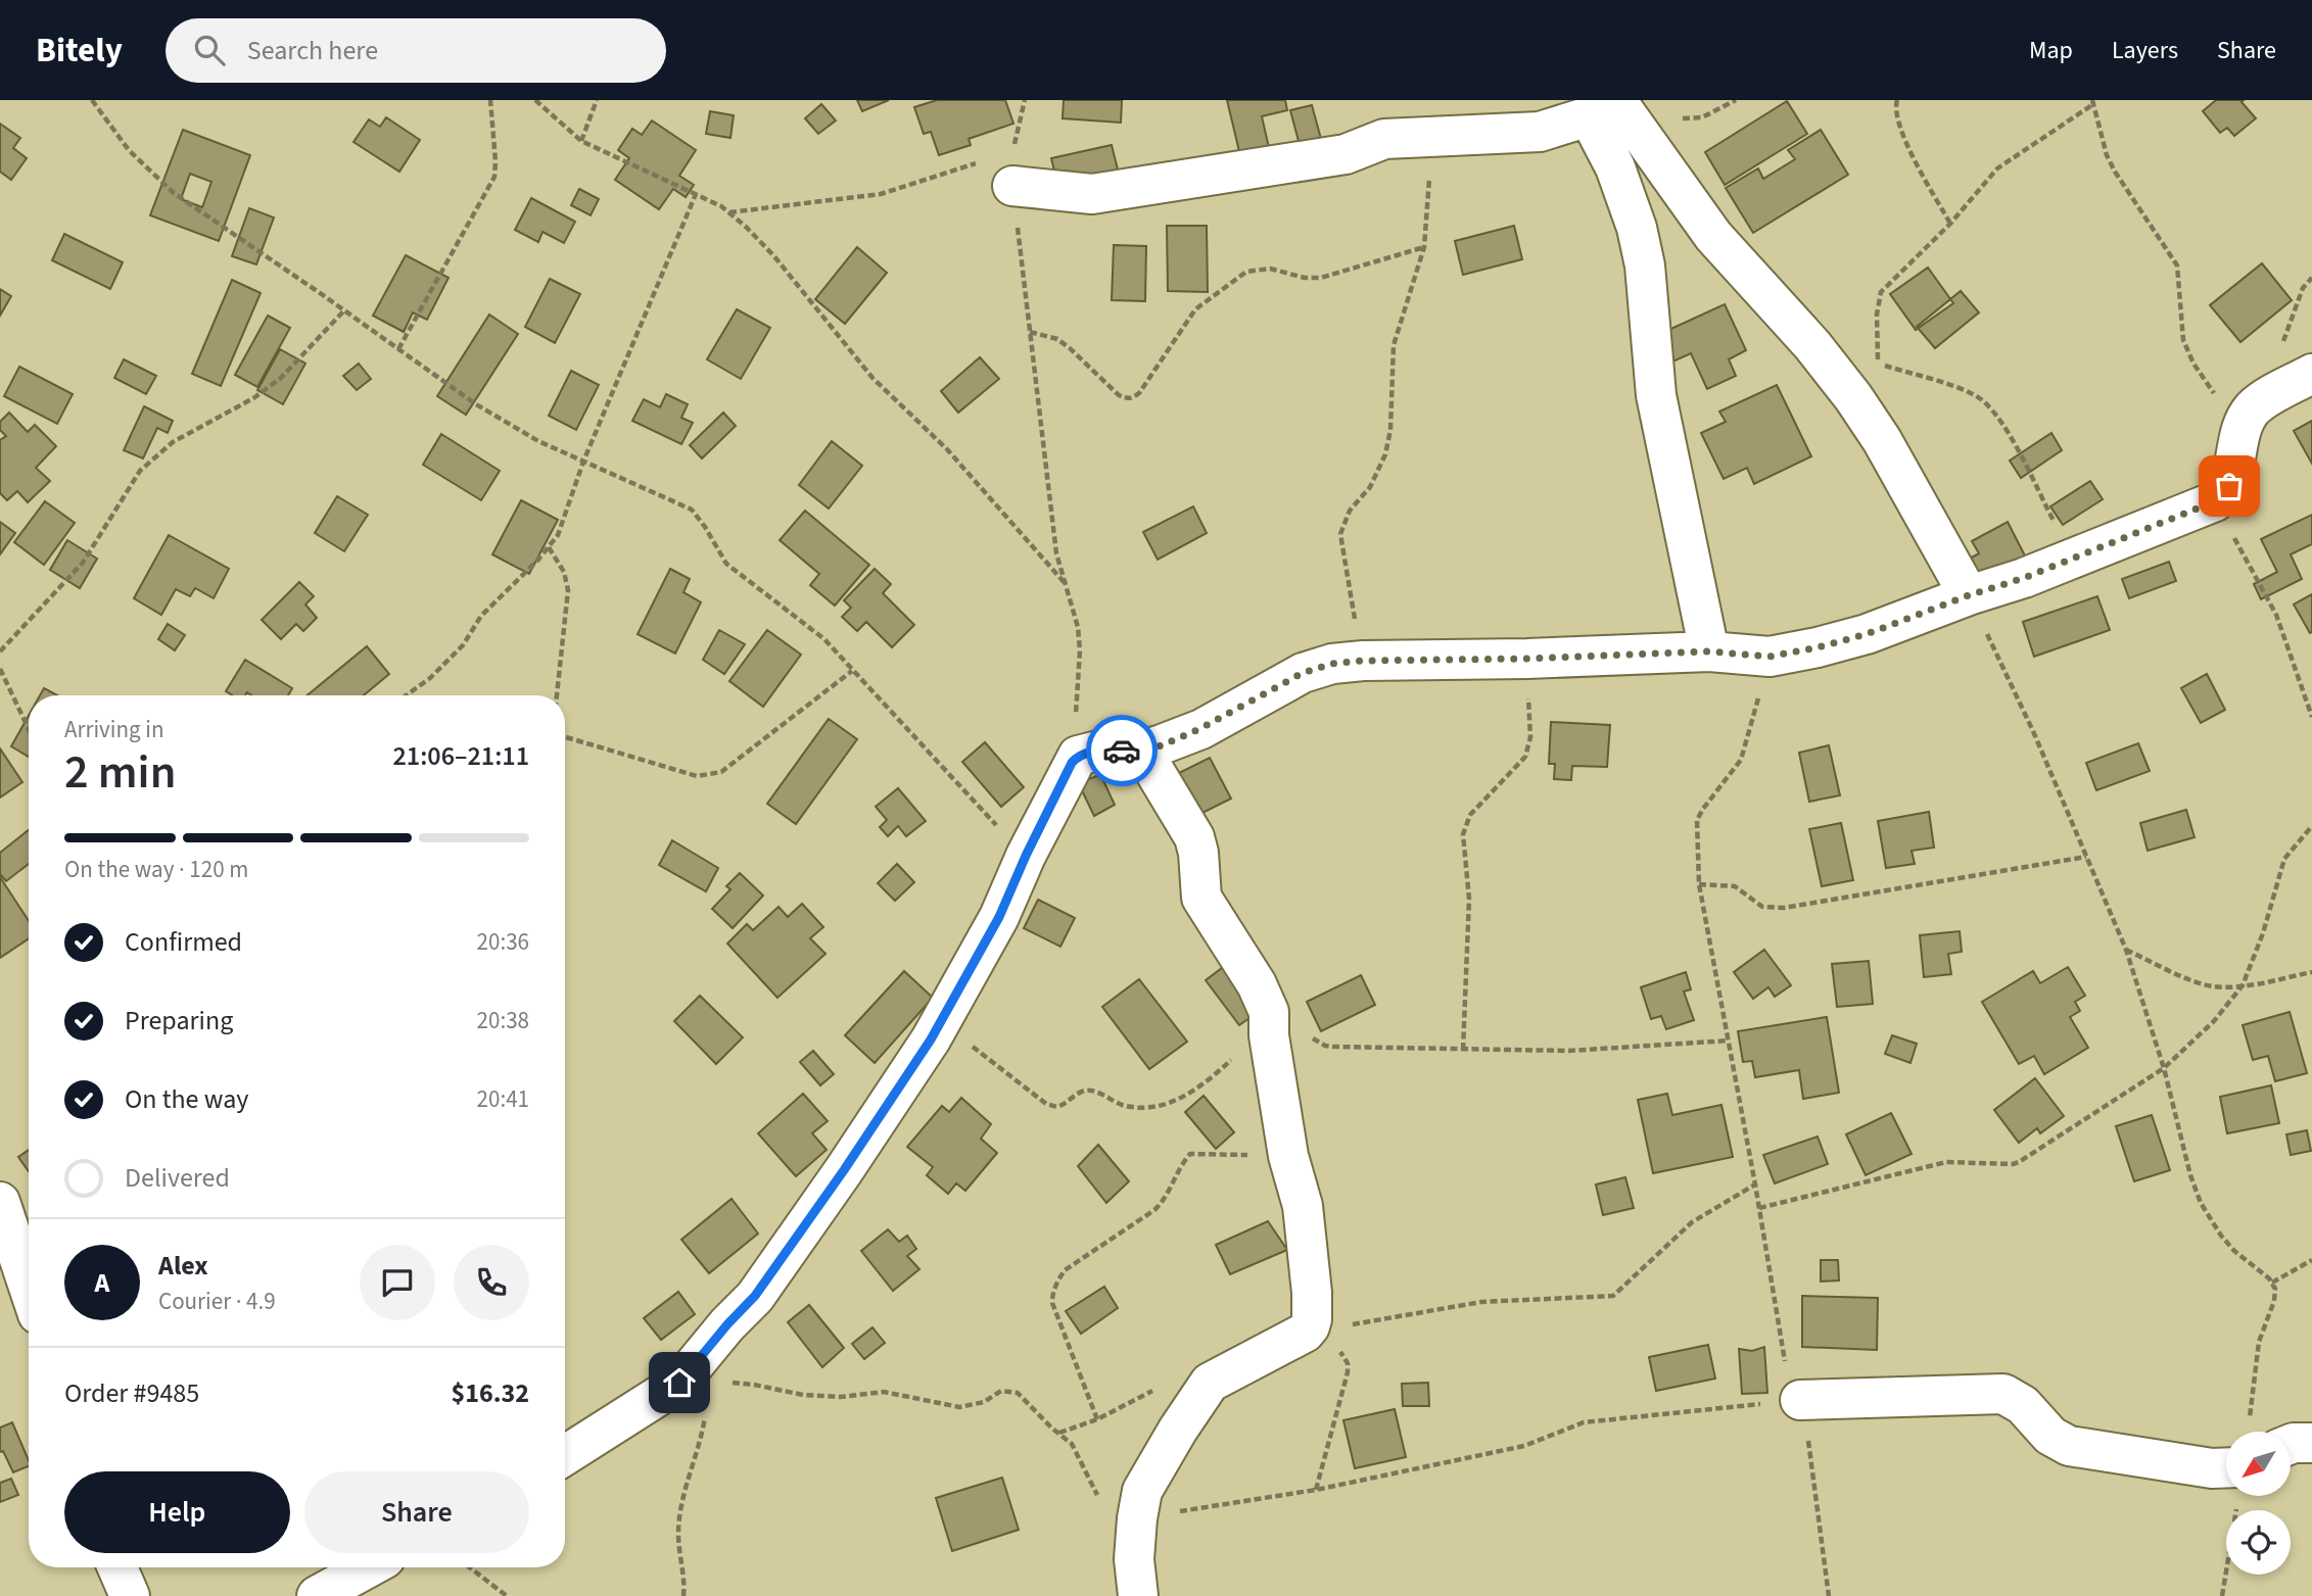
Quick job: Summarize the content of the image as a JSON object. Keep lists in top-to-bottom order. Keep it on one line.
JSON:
{"north":"bottom left","page":{"header":"Bitely","search":"Search here","nav":["Map","Layers","Share"],"heading":["2 min","Arriving in","21:06–21:11"],"panel":["Alex","Courier · 4.9","Order #9485","$16.32"],"bar":"On the way · 120 m","list":[["Confirmed","20:36"],["Preparing","20:38"],["On the way","20:41"],"Delivered"],"round":"A","buttons":["Help","Share"]}}
